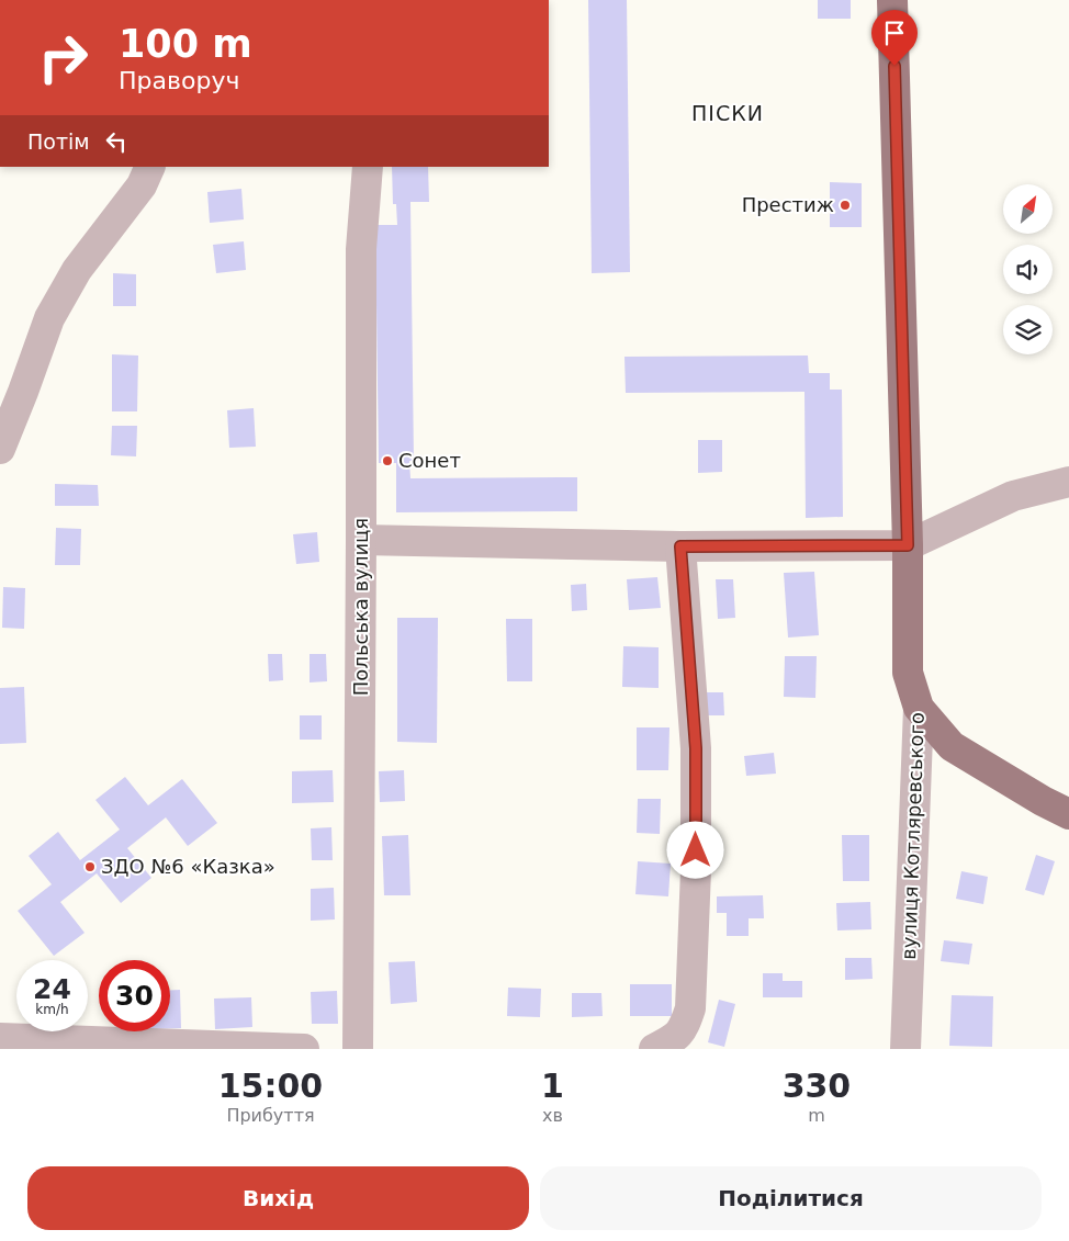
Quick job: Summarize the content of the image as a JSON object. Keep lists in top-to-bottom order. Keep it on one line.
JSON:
{"streets":{"main road":["вулиця Котляревського"],"street":["Польська вулиця"]},"districts":["ПІСКИ"],"places":["Престиж","Сонет","ЗДО №6 «Казка»"],"north":"top right","page":{"turn":["100 m","Праворуч"],"then":"Потім","speed":"24 km/h","limit":"30","eta":["15:00","Прибуття","1","хв","330","m"],"buttons":["Вихід","Поділитися"]}}
